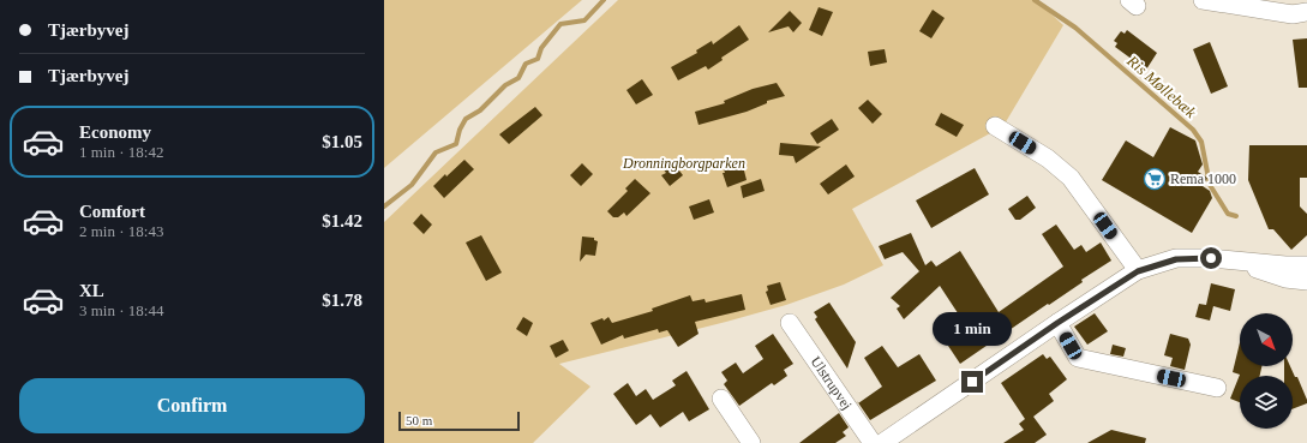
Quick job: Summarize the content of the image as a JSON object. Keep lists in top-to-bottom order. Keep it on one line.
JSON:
{"streets":{"street":["Ulstrupvej"]},"water":["Ris Møllebæk"],"parks":["Dronningborgparken"],"places":{"supermarket":["Rema 1000"]},"scale_bar":"50 m","north":"bottom right","page":{"banner":["Tjærbyvej","Tjærbyvej"],"list":[{"name":"Economy","note":"1 min · 18:42","value":"$1.05"},{"name":"Comfort","note":"2 min · 18:43","value":"$1.42"},{"name":"XL","note":"3 min · 18:44","value":"$1.78"}],"bubble":"1 min","buttons":"Confirm","scale":"50 m"}}
